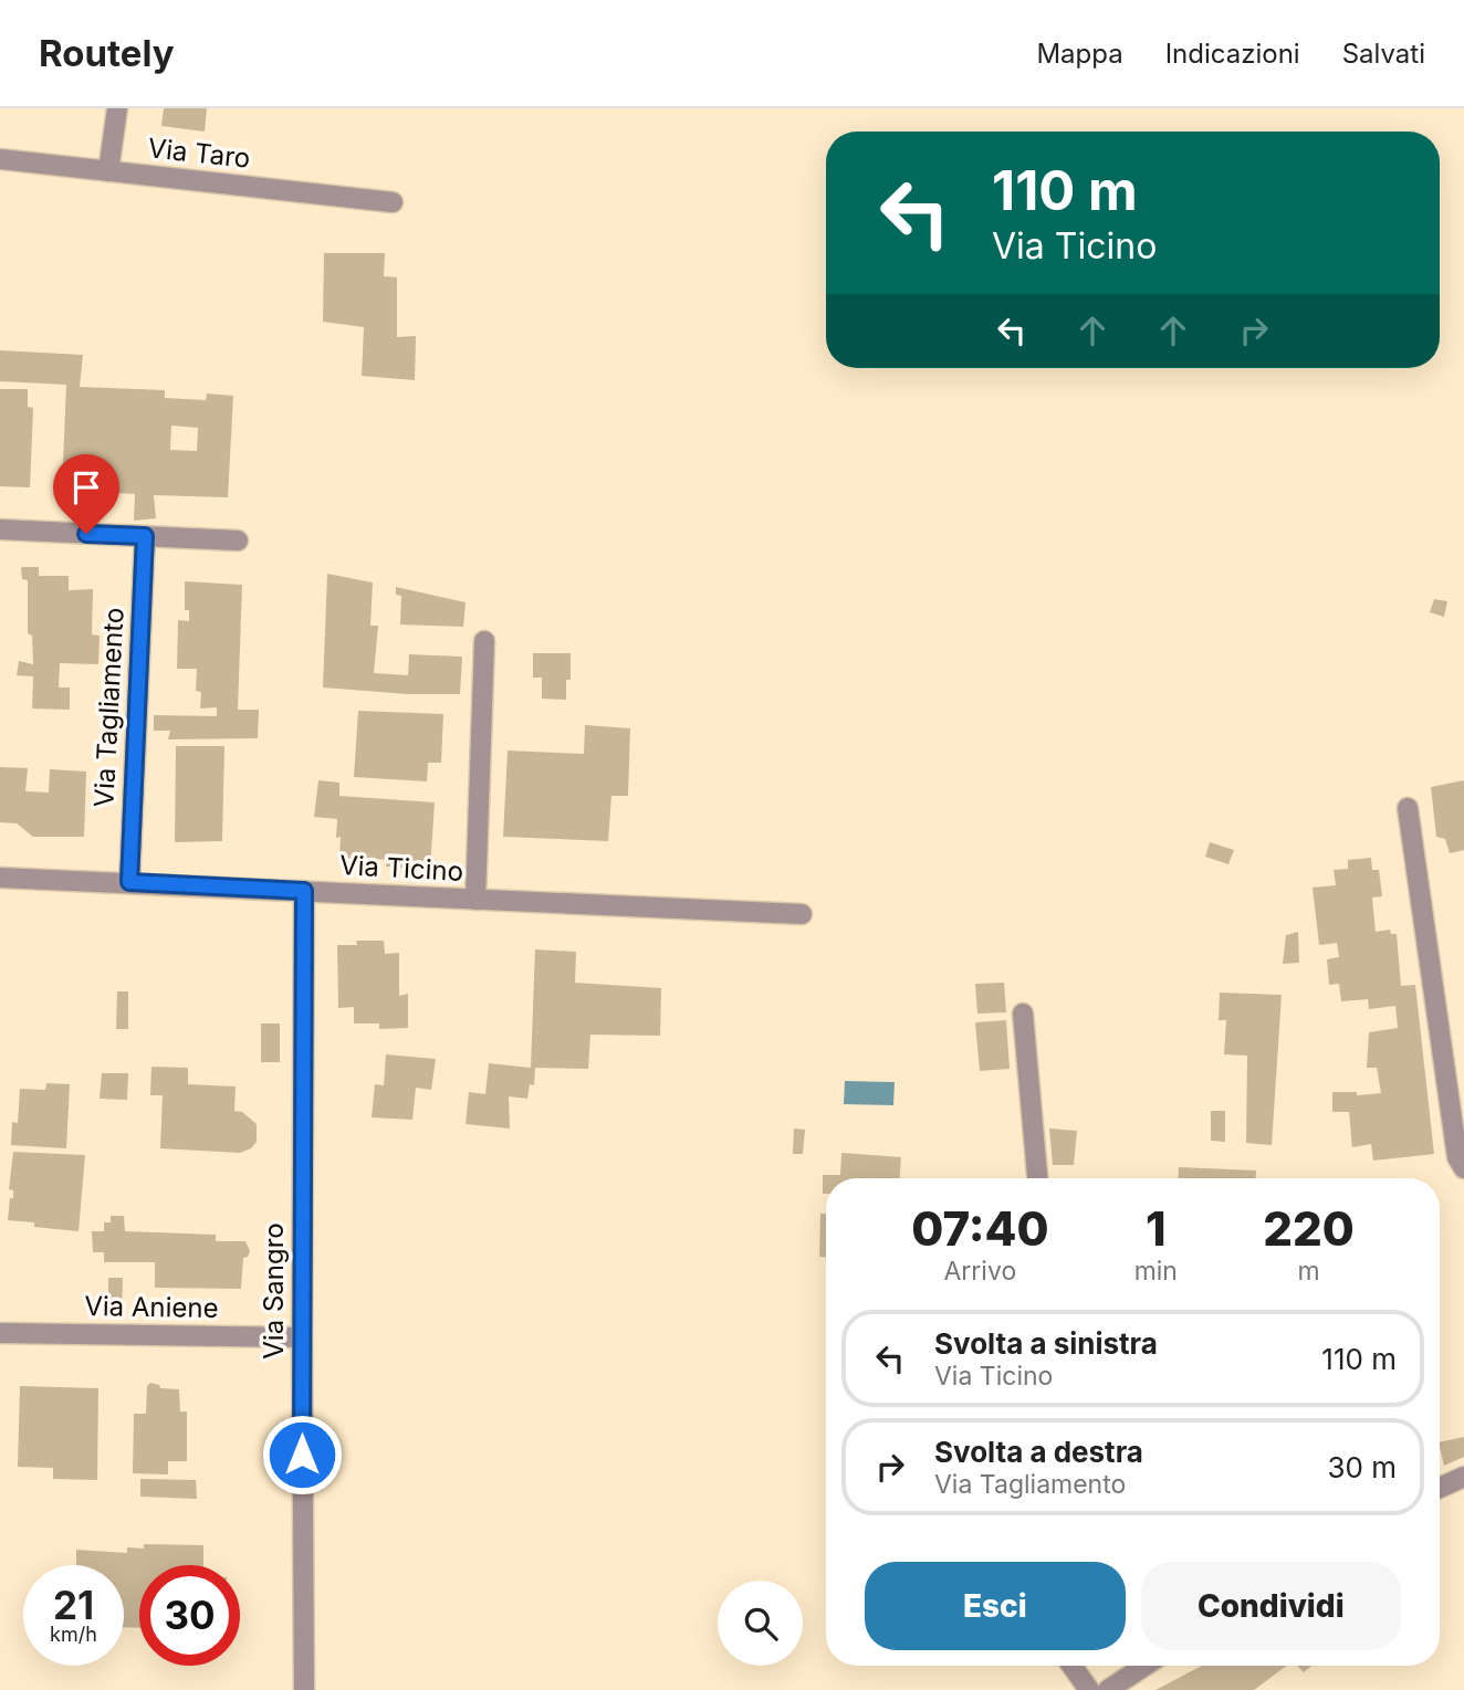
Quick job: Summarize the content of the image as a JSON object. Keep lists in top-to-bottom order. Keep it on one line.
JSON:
{"streets":{"street":["Via Taro","Via Tagliamento","Via Ticino","Via Sangro","Via Aniene"]},"crossings":[["Via Tagliamento","Via Ticino"],["Via Ticino","Via Sangro"],["Via Sangro","Via Aniene"]],"page":{"header":"Routely","nav":["Mappa","Indicazioni","Salvati"],"turn":["110 m","Via Ticino"],"eta":["07:40","Arrivo","1","min","220","m"],"list":[{"name":"Svolta a sinistra","note":"Via Ticino","value":"110 m"},{"name":"Svolta a destra","note":"Via Tagliamento","value":"30 m"}],"buttons":["Esci","Condividi"],"speed":"21 km/h","limit":"30"}}
